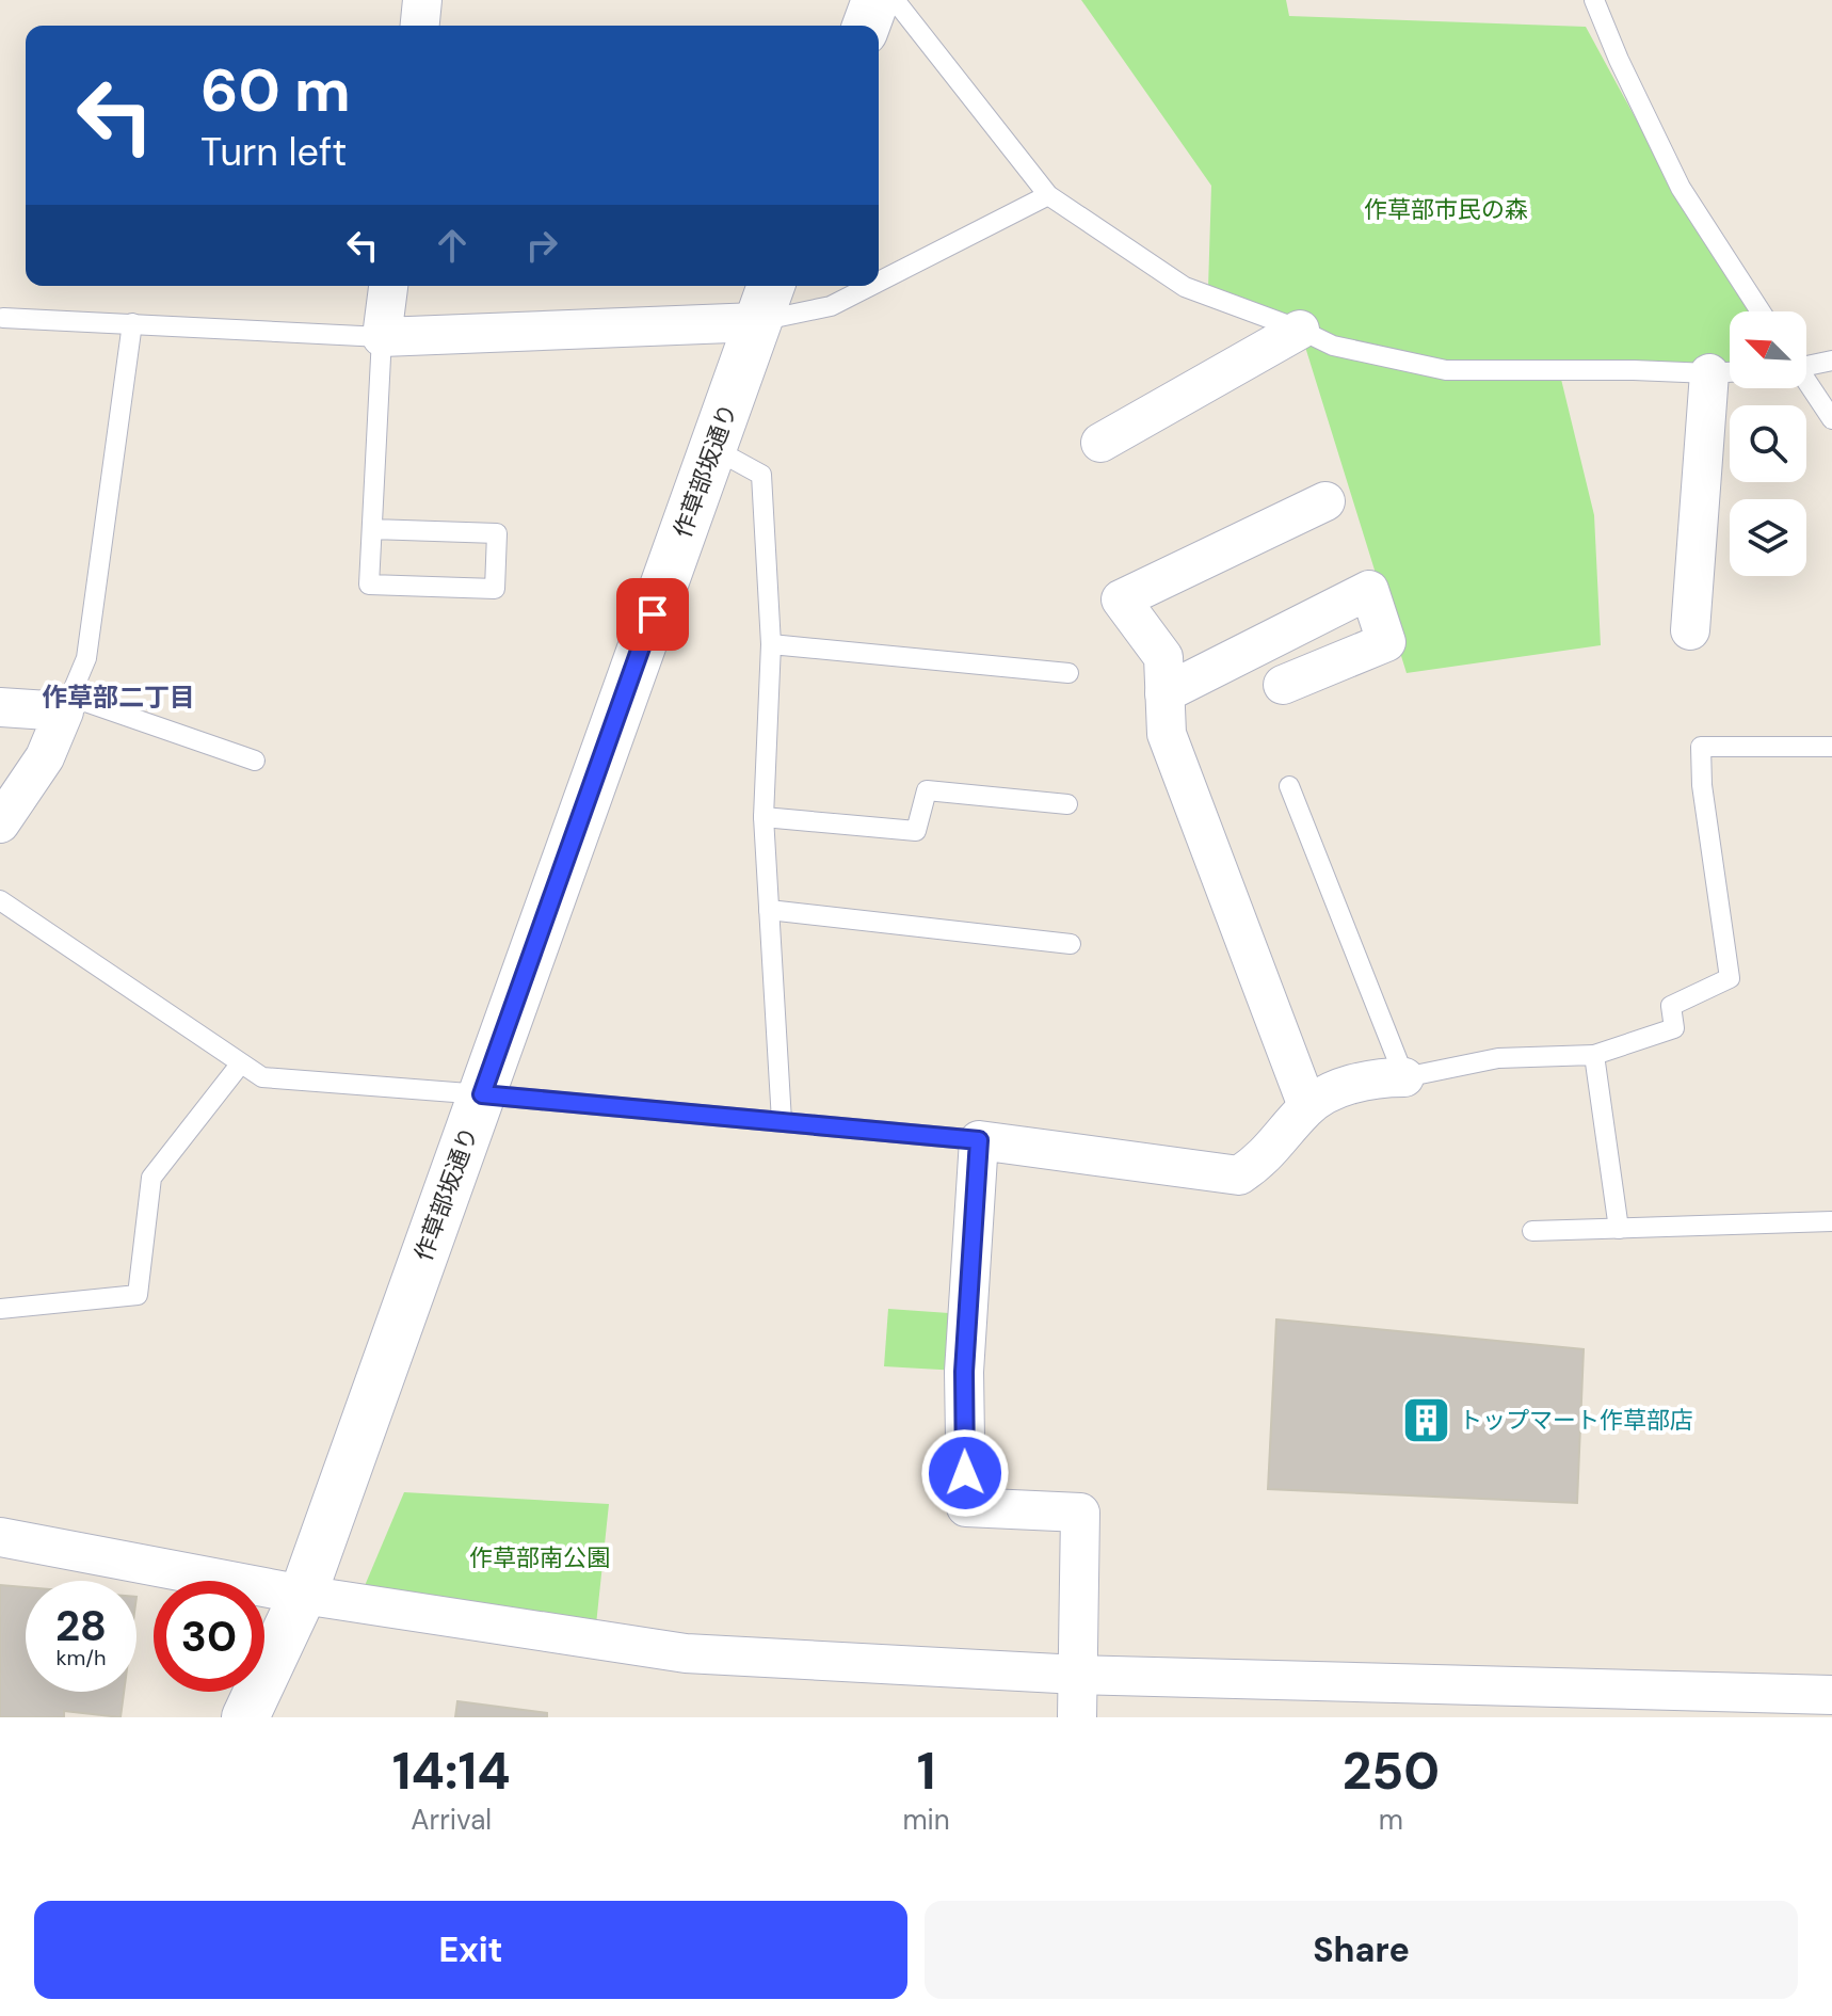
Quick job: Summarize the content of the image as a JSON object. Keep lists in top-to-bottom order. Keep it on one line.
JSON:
{"streets":{"street":["作草部坂通り"]},"districts":["作草部二丁目"],"parks":["作草部市民の森","作草部南公園"],"places":{"building":["トップマート作草部店"]},"north":"top left","page":{"turn":["60 m","Turn left"],"speed":"28 km/h","limit":"30","eta":["14:14","Arrival","1","min","250","m"],"buttons":["Exit","Share"]}}
